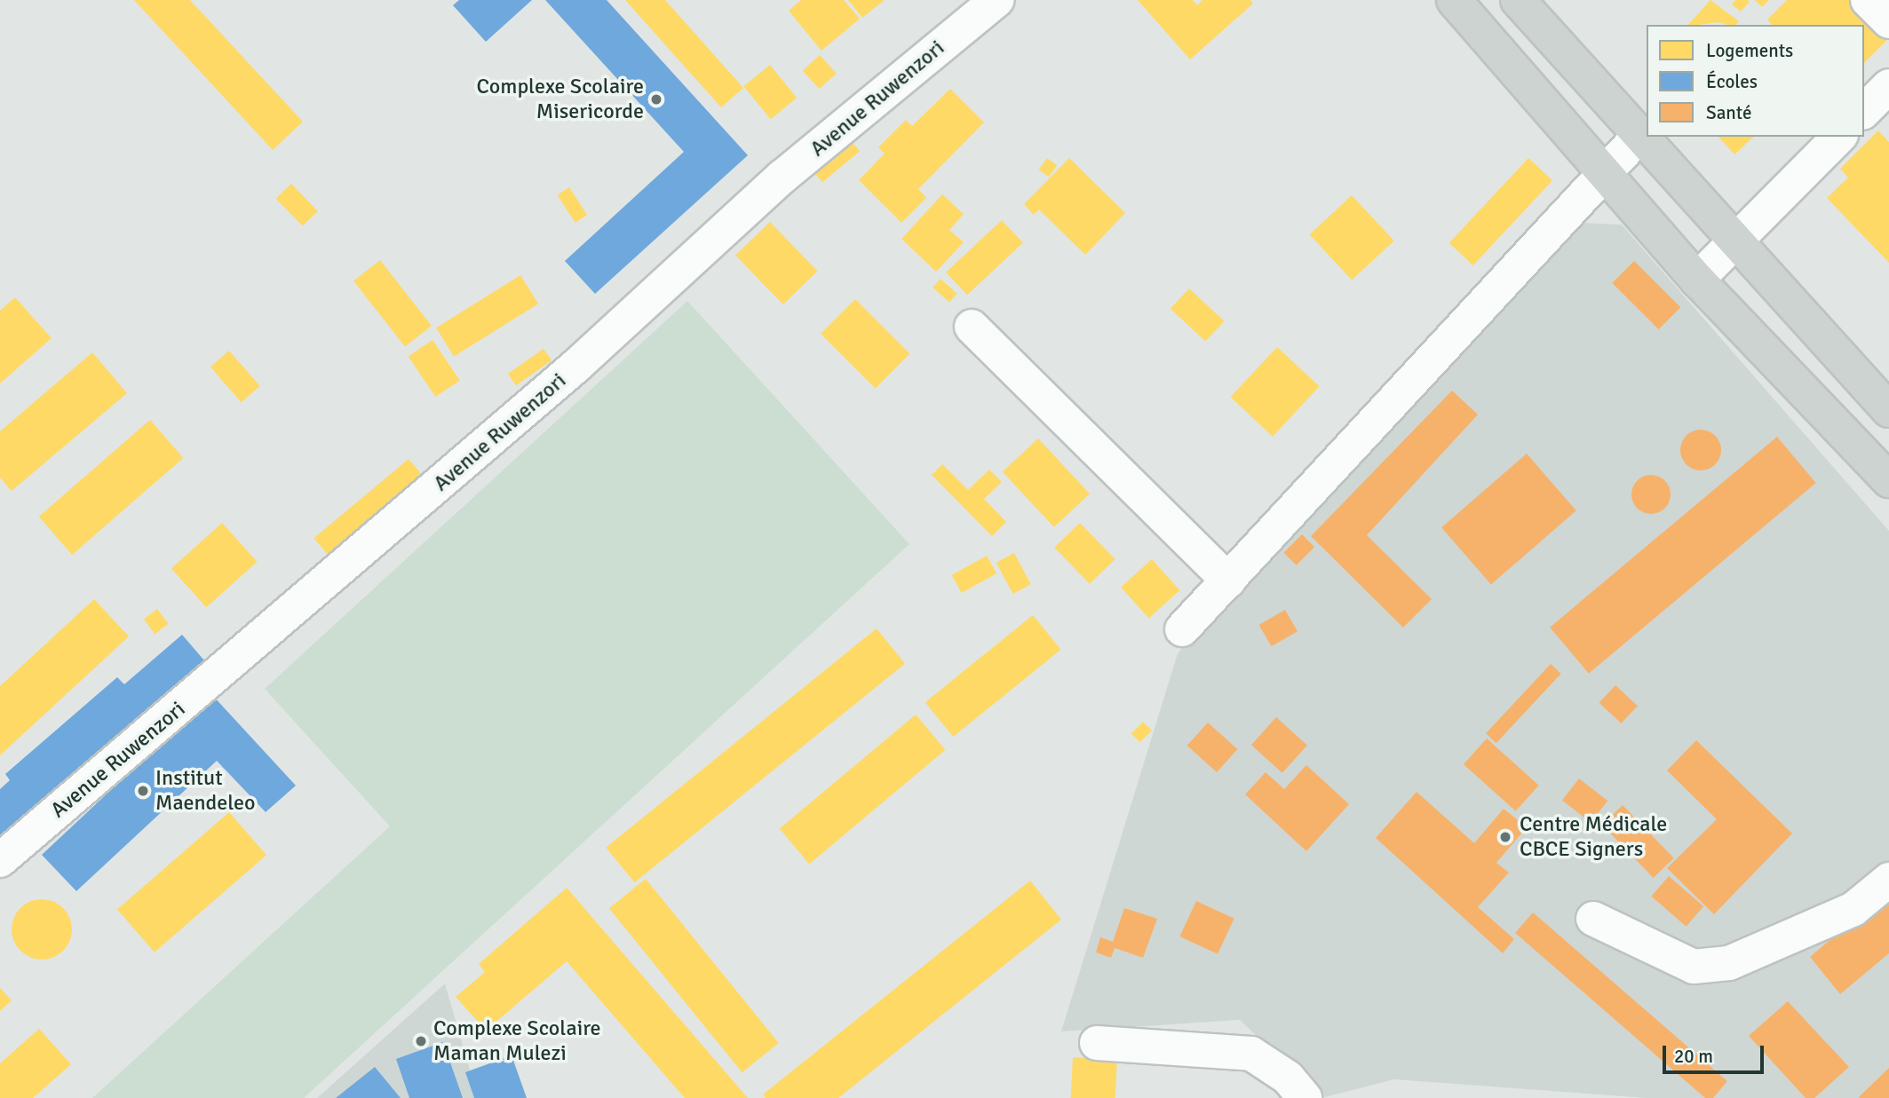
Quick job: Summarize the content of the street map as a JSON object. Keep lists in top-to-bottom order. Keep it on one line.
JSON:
{"streets":{"street":["Avenue Ruwenzori"]},"places":["Complexe Scolaire Misericorde","Institut Maendeleo","Centre Médicale CBCE Signers","Complexe Scolaire Maman Mulezi"],"legend":["Logements","Écoles","Santé"],"scale_bar":"20 m"}
